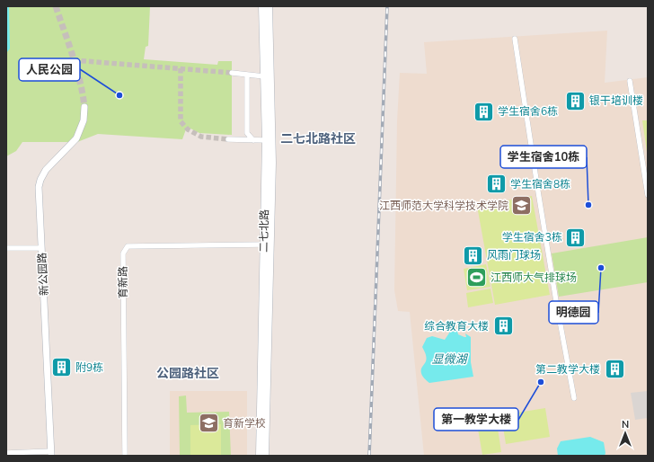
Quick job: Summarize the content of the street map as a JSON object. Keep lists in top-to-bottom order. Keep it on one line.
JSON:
{"streets":{"main road":["二七北路"],"street":["新公园路","育新路"]},"crossings":[["二七北路","育新路"]],"districts":["二七北路社区","公园路社区"],"water":["显微湖"],"places":{"other":["人民公园","学生宿舍10栋","明德园","第一教学大楼"],"building":["银干培训楼","学生宿舍6栋","学生宿舍8栋","学生宿舍3栋","风雨门球场","综合教育大楼","附9栋","第二教学大楼"],"school or university":["江西师范大学科学技术学院","育新学校"],"sports":["江西师大气排球场"]},"north":"top"}
